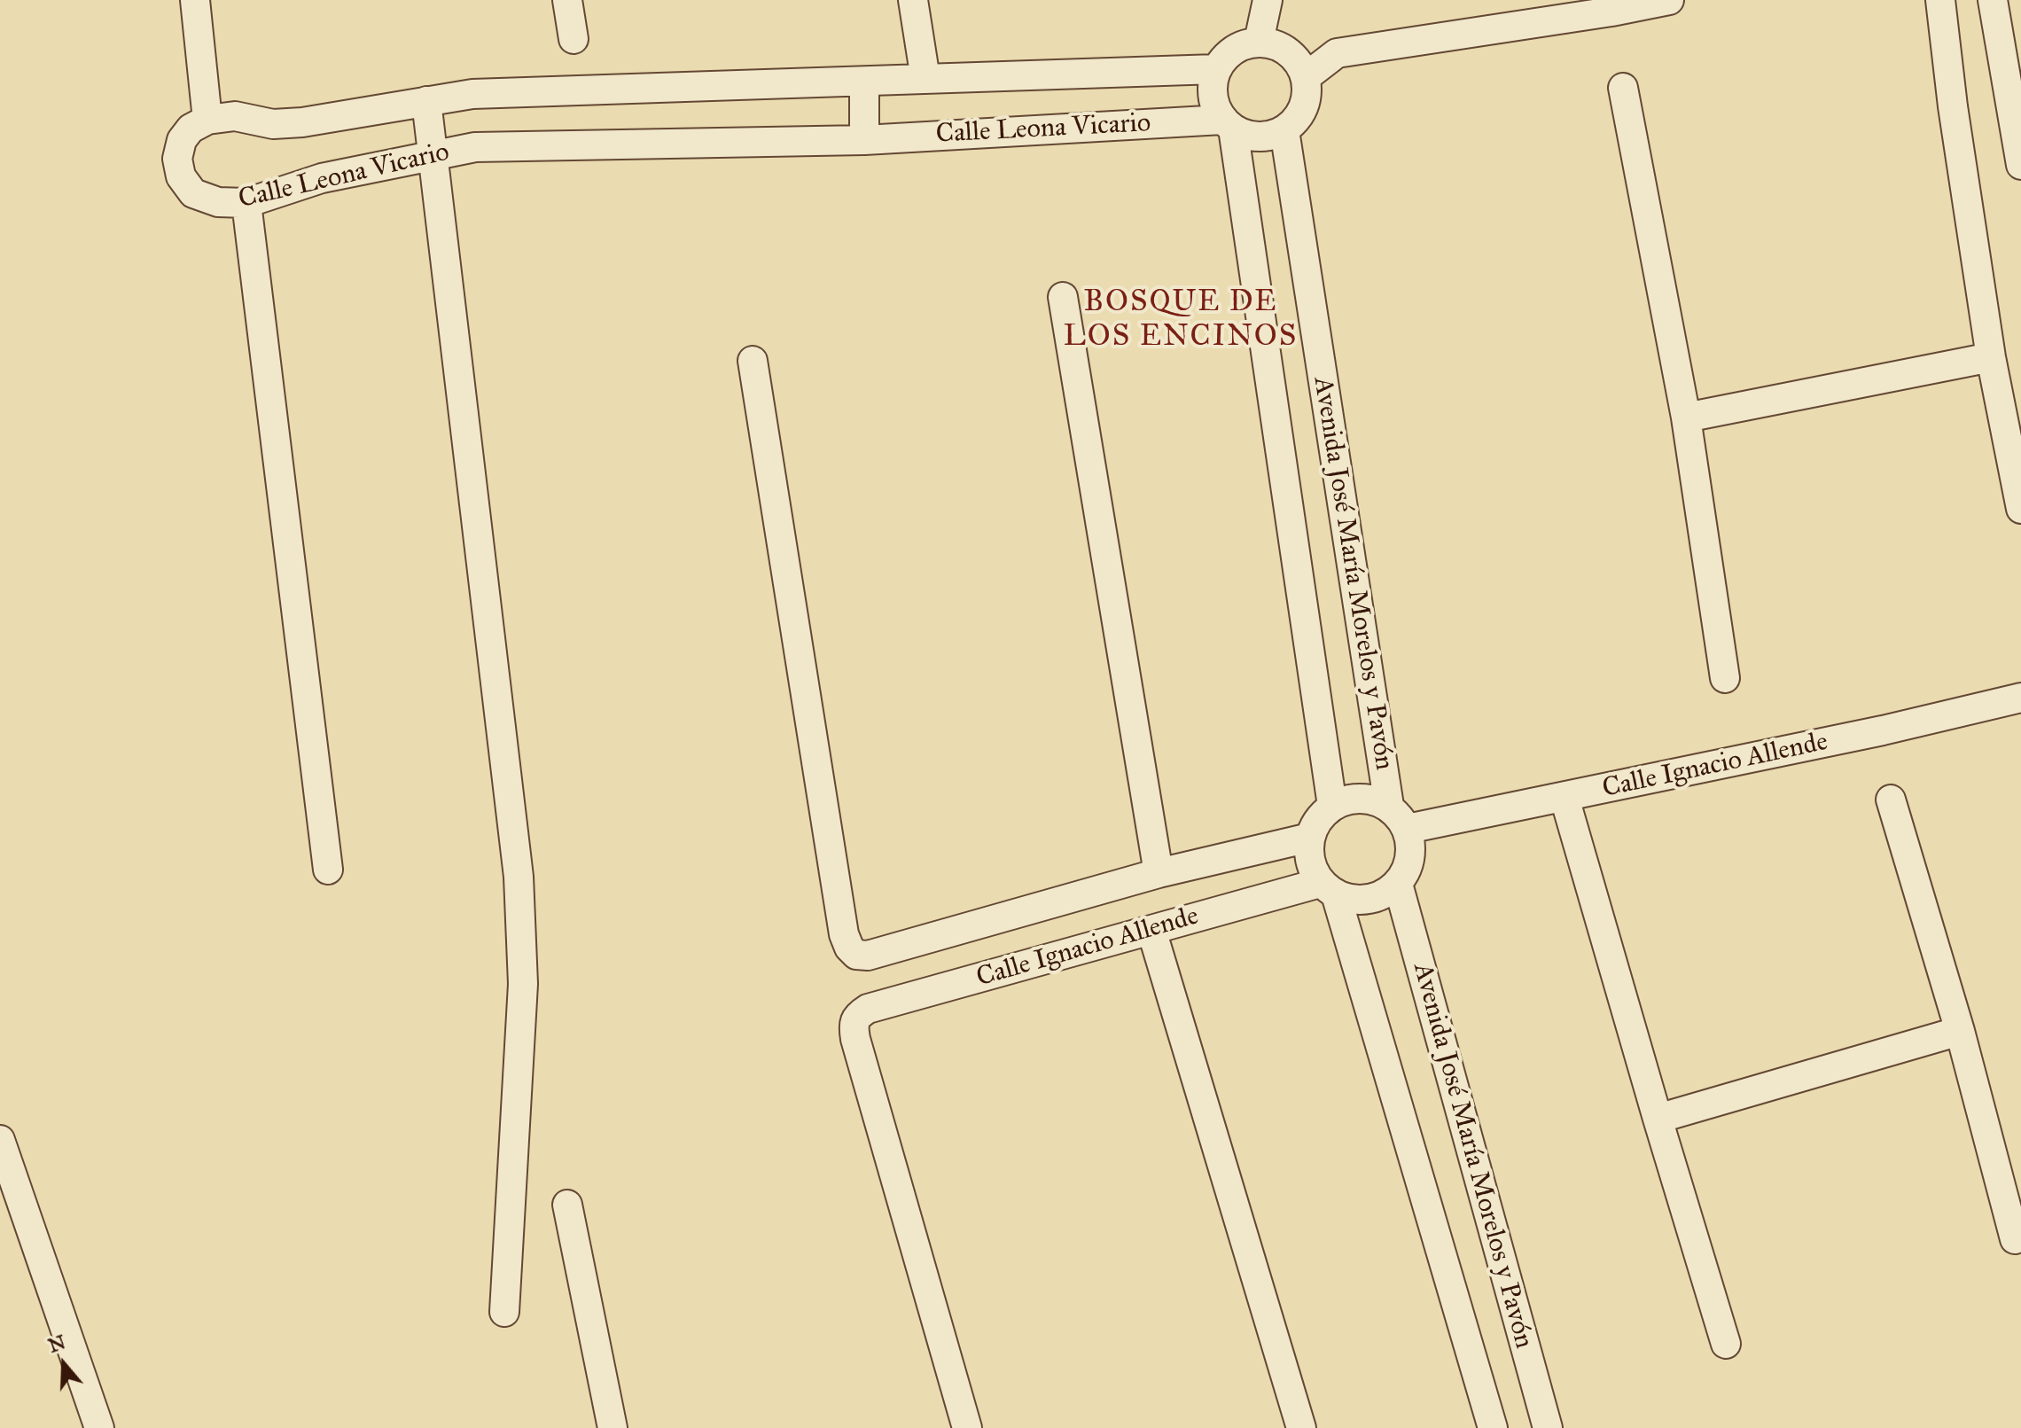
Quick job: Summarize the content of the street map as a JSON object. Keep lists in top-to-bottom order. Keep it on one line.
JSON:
{"streets":{"street":["Calle Leona Vicario","Avenida José María Morelos y Pavón","Calle Ignacio Allende"]},"crossings":[["Calle Leona Vicario","Avenida José María Morelos y Pavón"],["Avenida José María Morelos y Pavón","Calle Ignacio Allende"]],"districts":["BOSQUE DE LOS ENCINOS"],"north":"top"}
